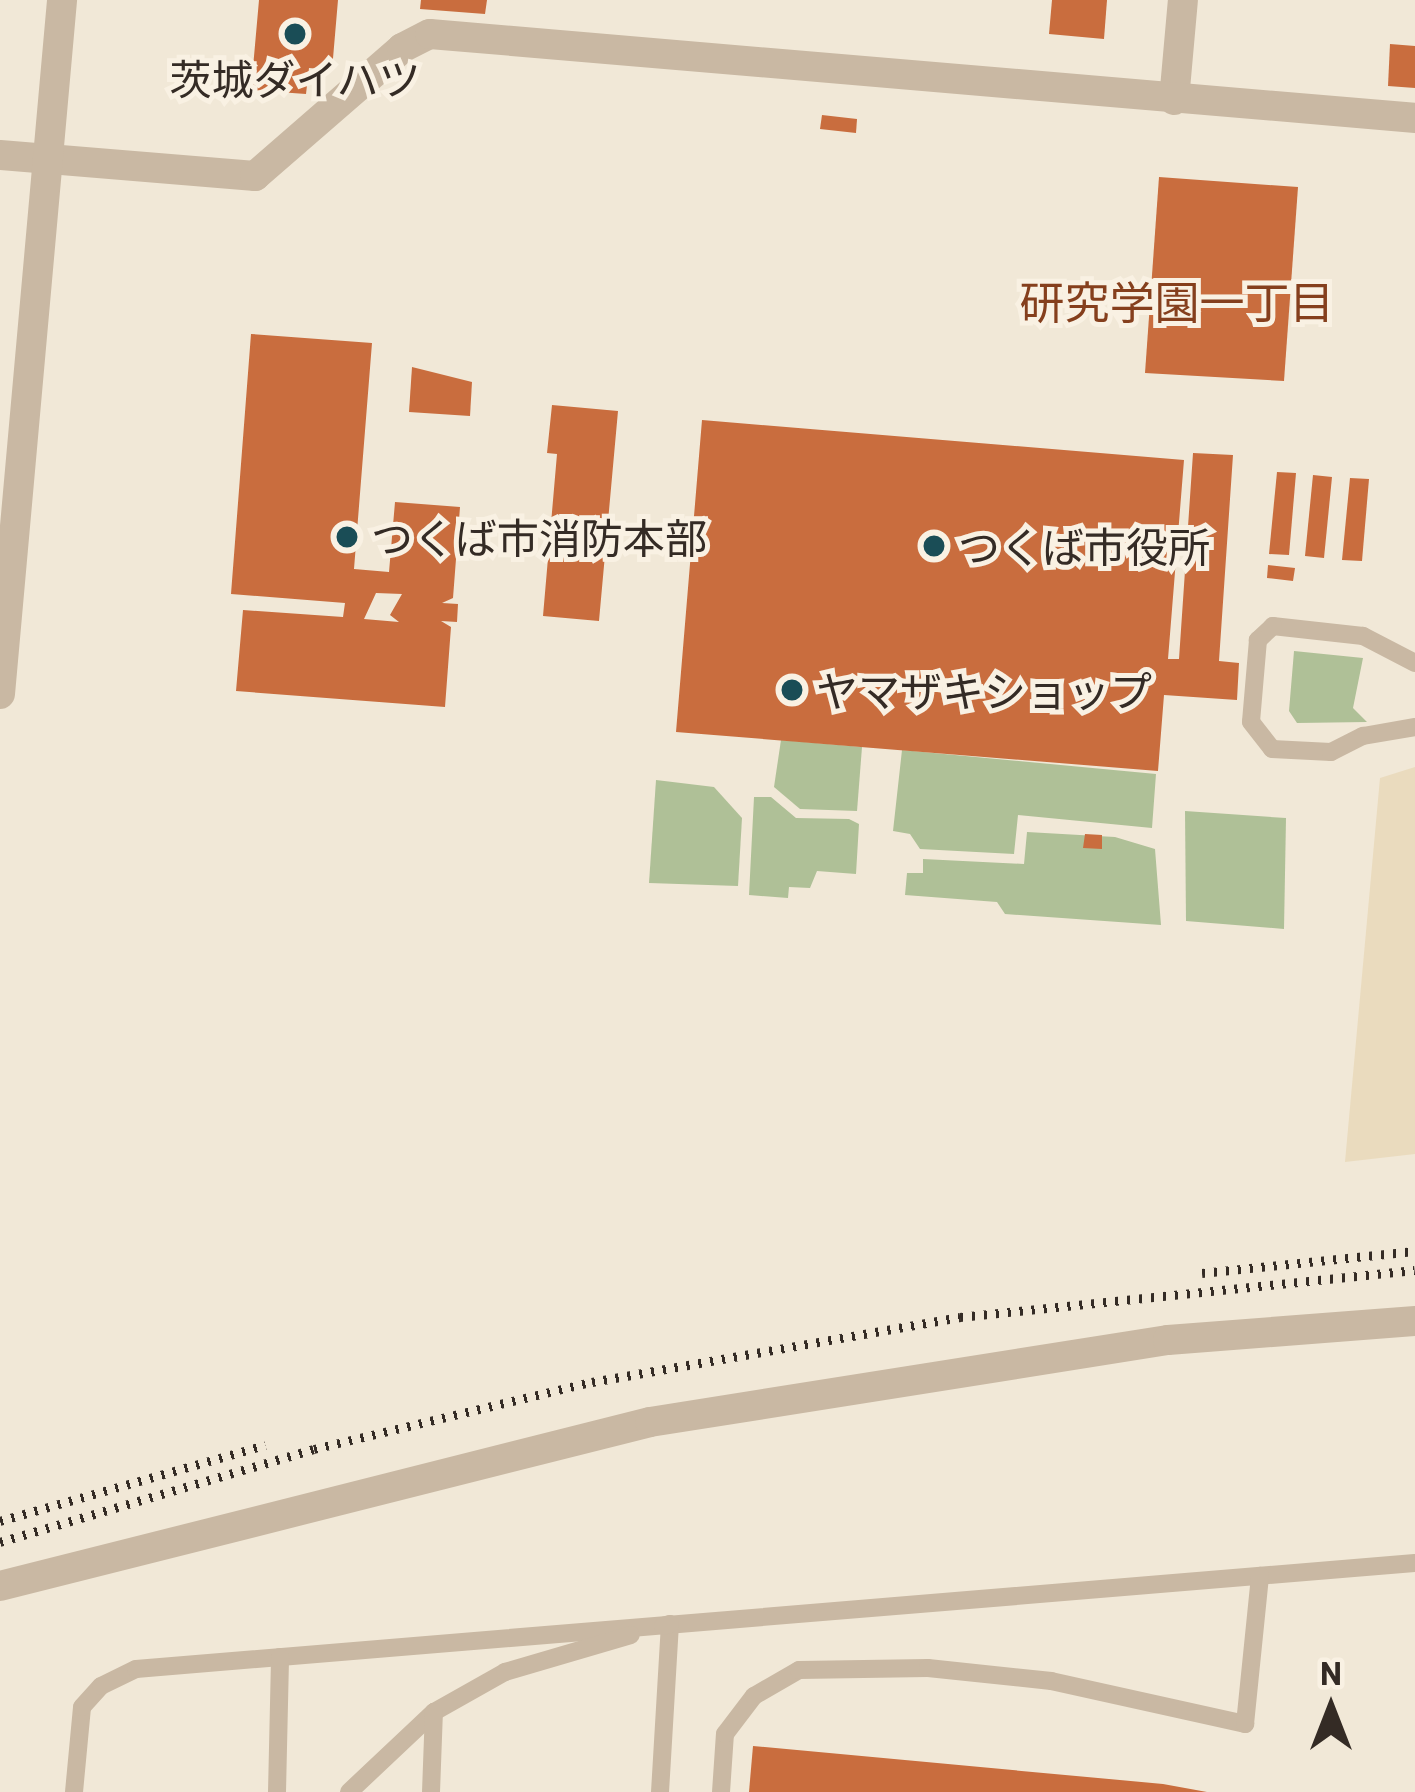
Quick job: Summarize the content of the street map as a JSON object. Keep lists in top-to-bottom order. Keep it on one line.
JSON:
{"districts":["研究学園一丁目"],"places":["茨城ダイハツ","つくば市消防本部","つくば市役所","ヤマザキショップ"],"north":"top"}
